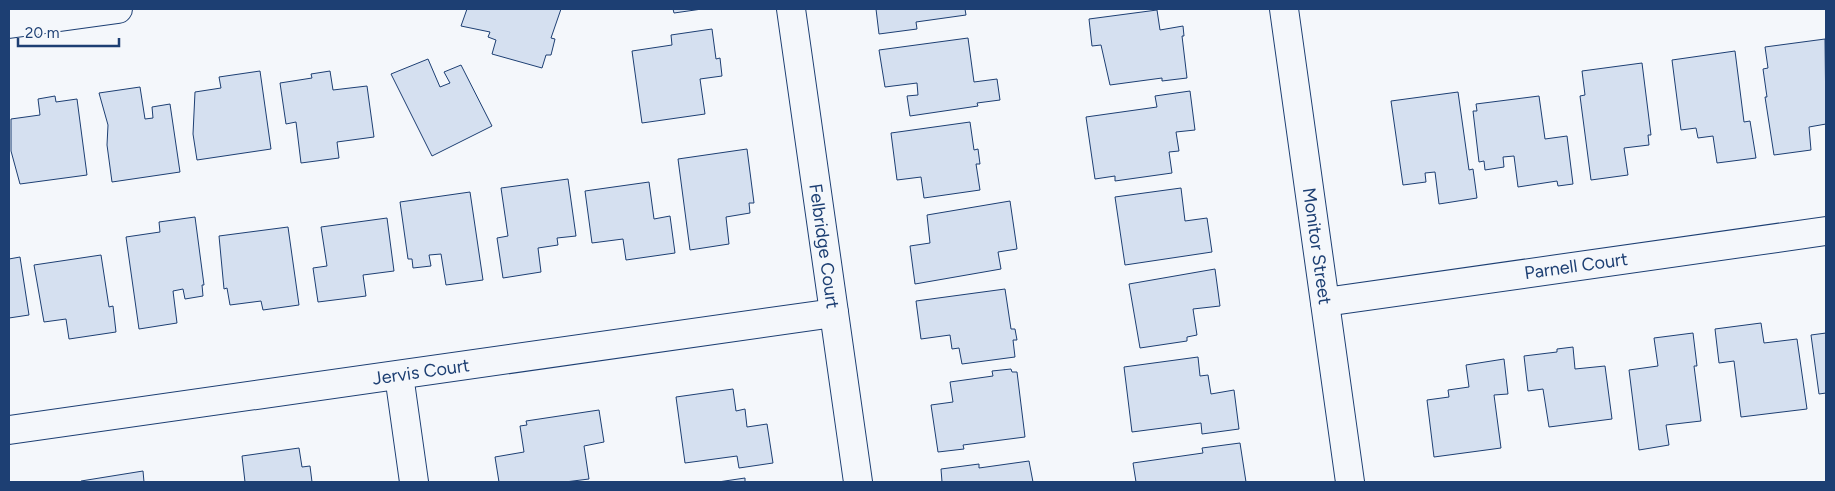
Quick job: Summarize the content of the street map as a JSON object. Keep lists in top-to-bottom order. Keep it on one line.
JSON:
{"streets":{"street":["Felbridge Court","Monitor Street","Parnell Court","Jervis Court"]},"crossings":[["Felbridge Court","Jervis Court"],["Monitor Street","Parnell Court"]],"scale_bar":"20 m"}
